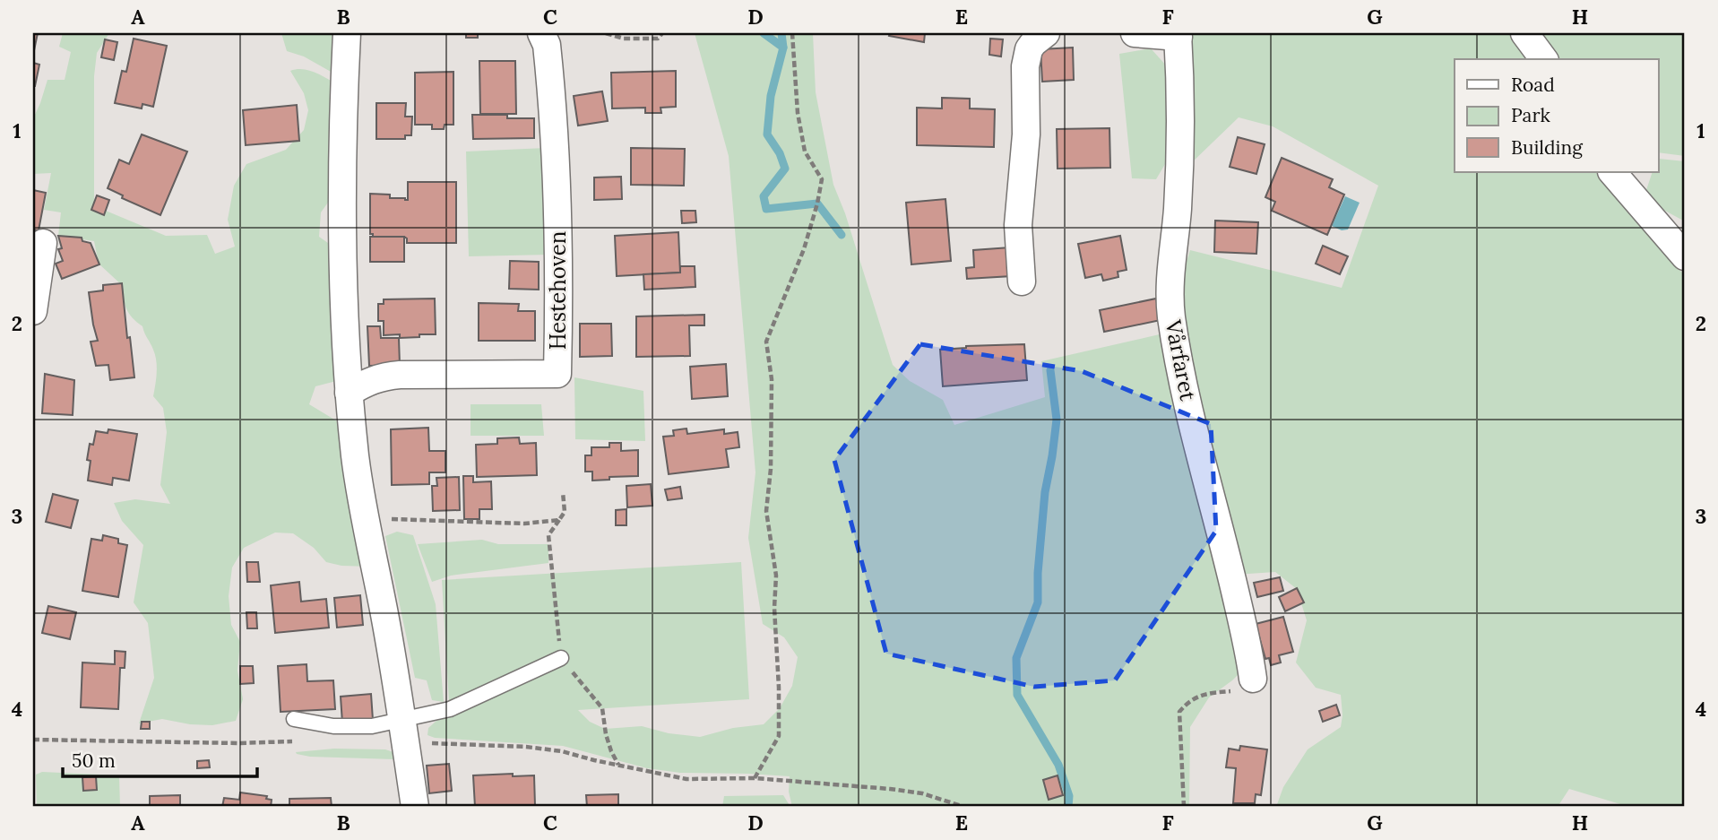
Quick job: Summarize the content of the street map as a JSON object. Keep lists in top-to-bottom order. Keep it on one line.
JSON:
{"streets":{"street":["Hestehoven","Vårfaret"]},"legend":["Road","Park","Building"],"scale_bar":"50 m","grid":{"columns":["A","B","C","D","E","F","G","H"],"rows":["1","2","3","4"]}}
